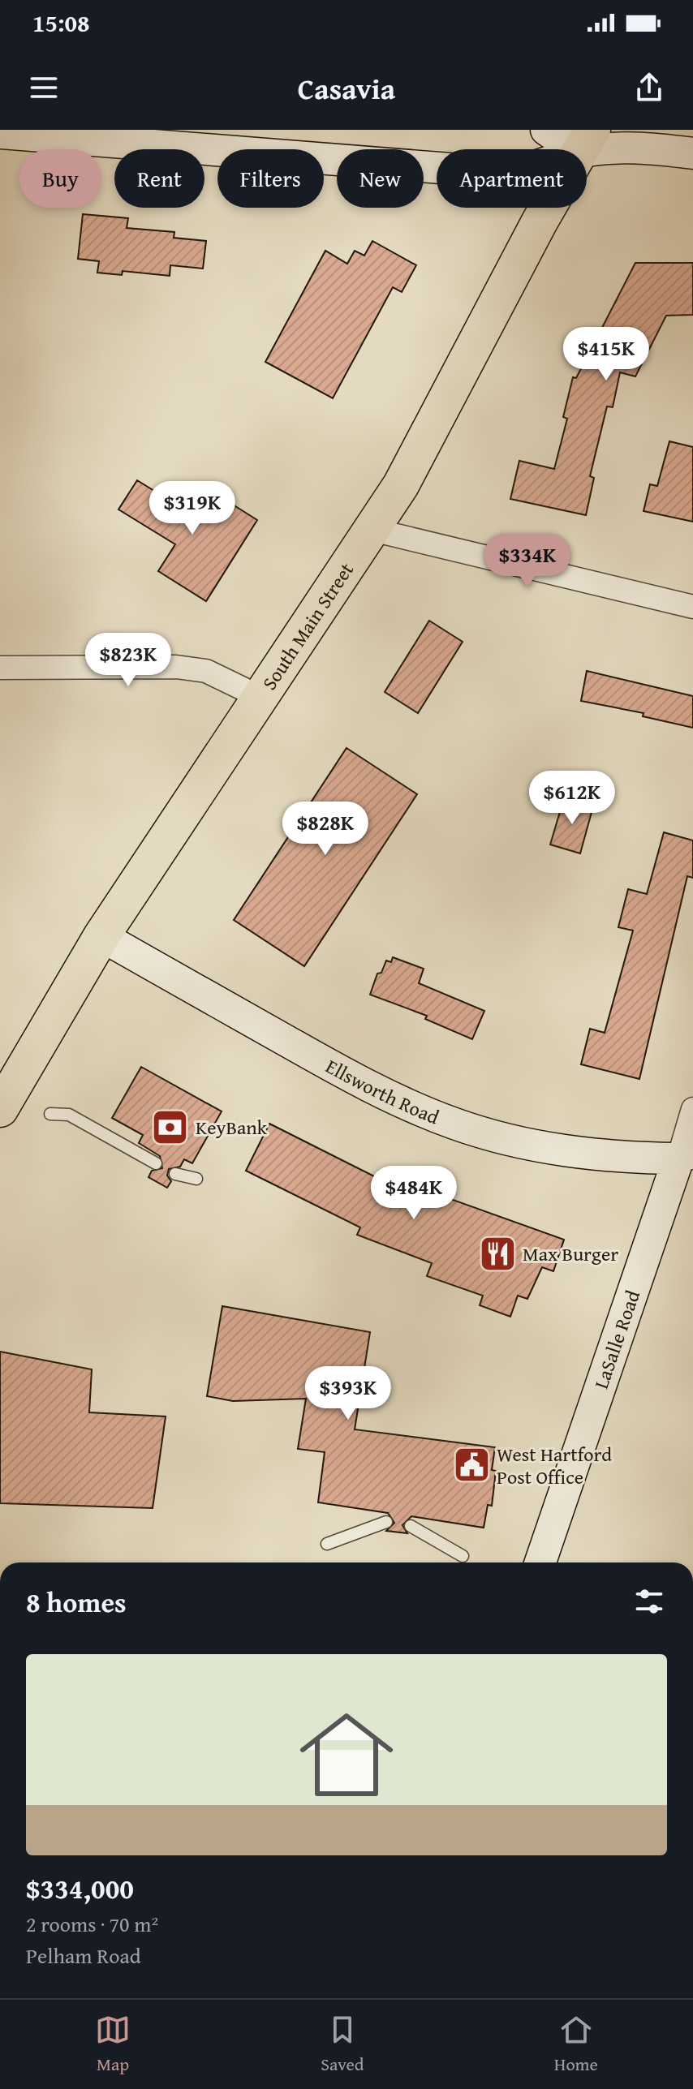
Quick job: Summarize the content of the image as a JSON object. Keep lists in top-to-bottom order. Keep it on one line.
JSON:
{"streets":{"main road":["South Main Street"],"street":["Ellsworth Road","LaSalle Road"]},"crossings":[["South Main Street","Ellsworth Road"],["Ellsworth Road","LaSalle Road"]],"places":{"bank":["KeyBank"],"restaurant":["Max Burger"],"public building":["West Hartford Post Office"]},"page":{"status":"15:08","header":"Casavia","chip":["Buy","Rent","Filters","New","Apartment"],"price":["$415K","$319K","$334K","$823K","$612K","$828K","$484K","$393K"],"heading":"8 homes","list":[{"name":"$334,000","note":"2 rooms · 70 m² · Pelham Road"}],"tabs":["Map","Saved","Home"]}}
